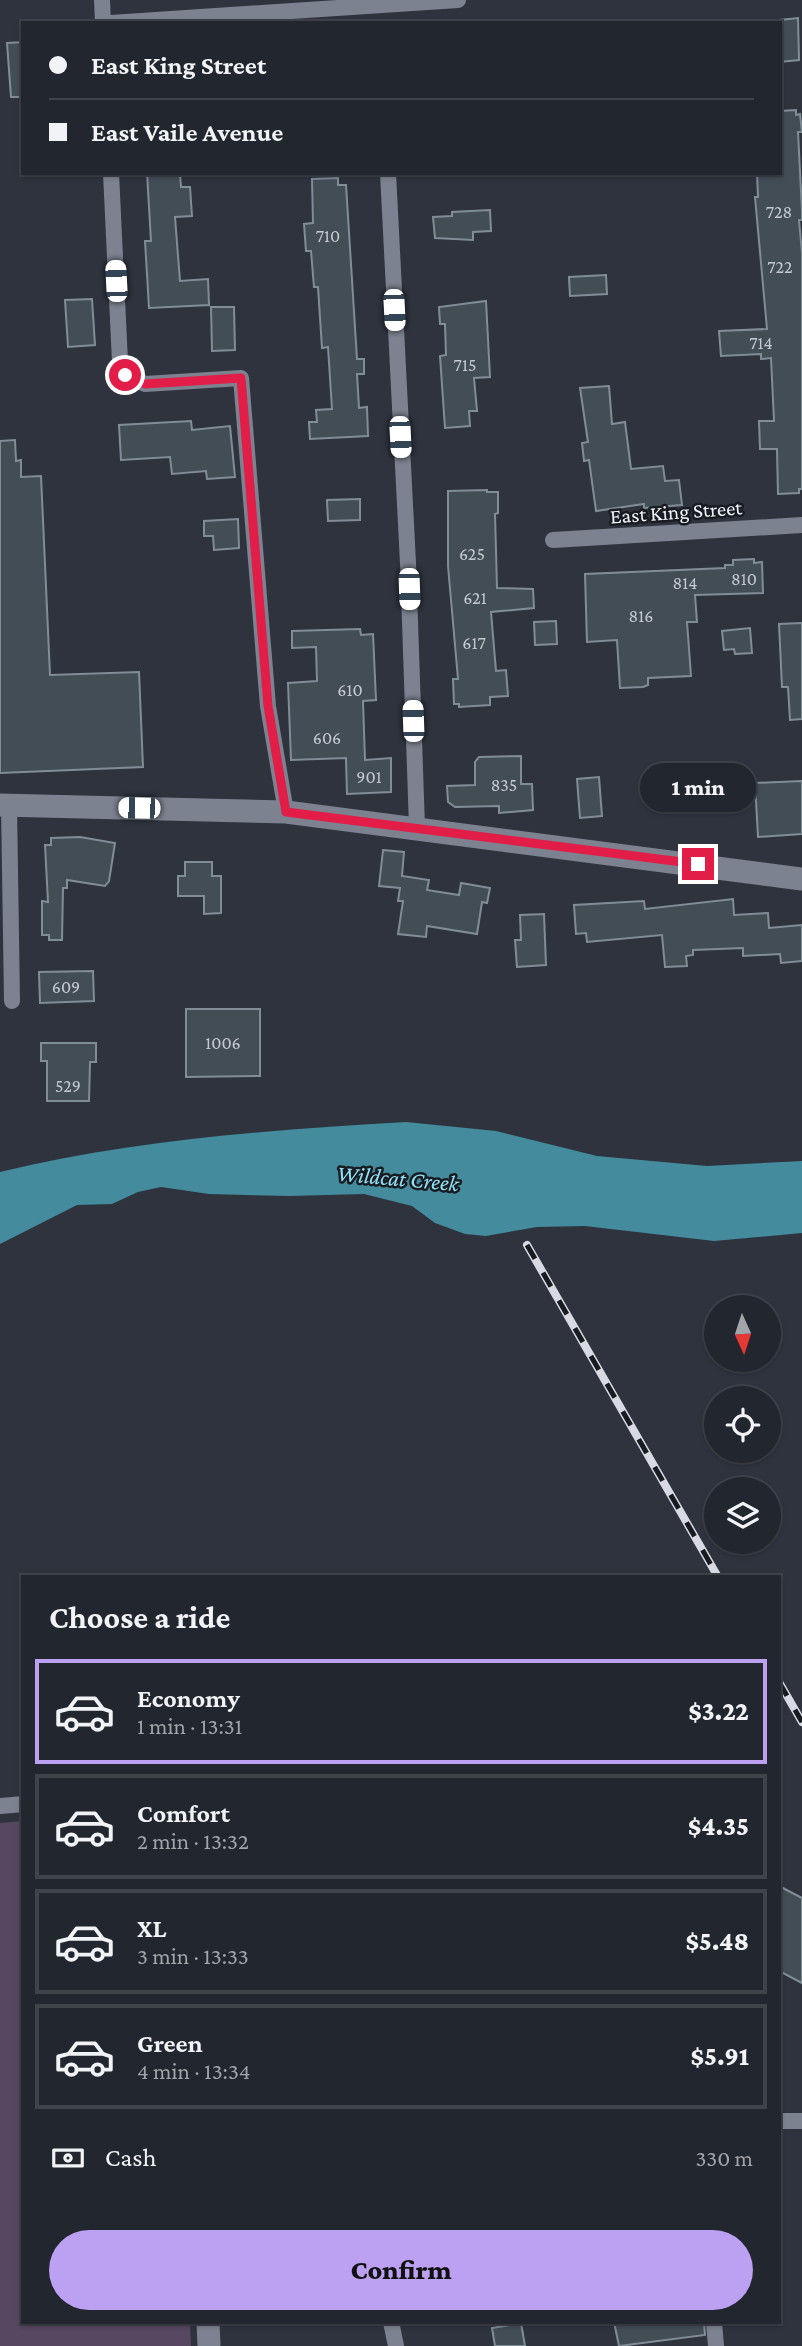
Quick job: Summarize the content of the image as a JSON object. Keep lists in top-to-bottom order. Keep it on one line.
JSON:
{"streets":{"street":["East King Street"]},"water":["Wildcat Creek"],"house_numbers":["728","710","722","714","715","625","810","814","621","816","617","610","606","901","835","609","1006","529"],"north":"bottom","page":{"banner":["East King Street","East Vaile Avenue"],"bubble":"1 min","heading":"Choose a ride","list":[{"name":"Economy","note":"1 min · 13:31","value":"$3.22"},{"name":"Comfort","note":"2 min · 13:32","value":"$4.35"},{"name":"XL","note":"3 min · 13:33","value":"$5.48"},{"name":"Green","note":"4 min · 13:34","value":"$5.91"}],"pay":["Cash","330 m"],"buttons":"Confirm"}}
